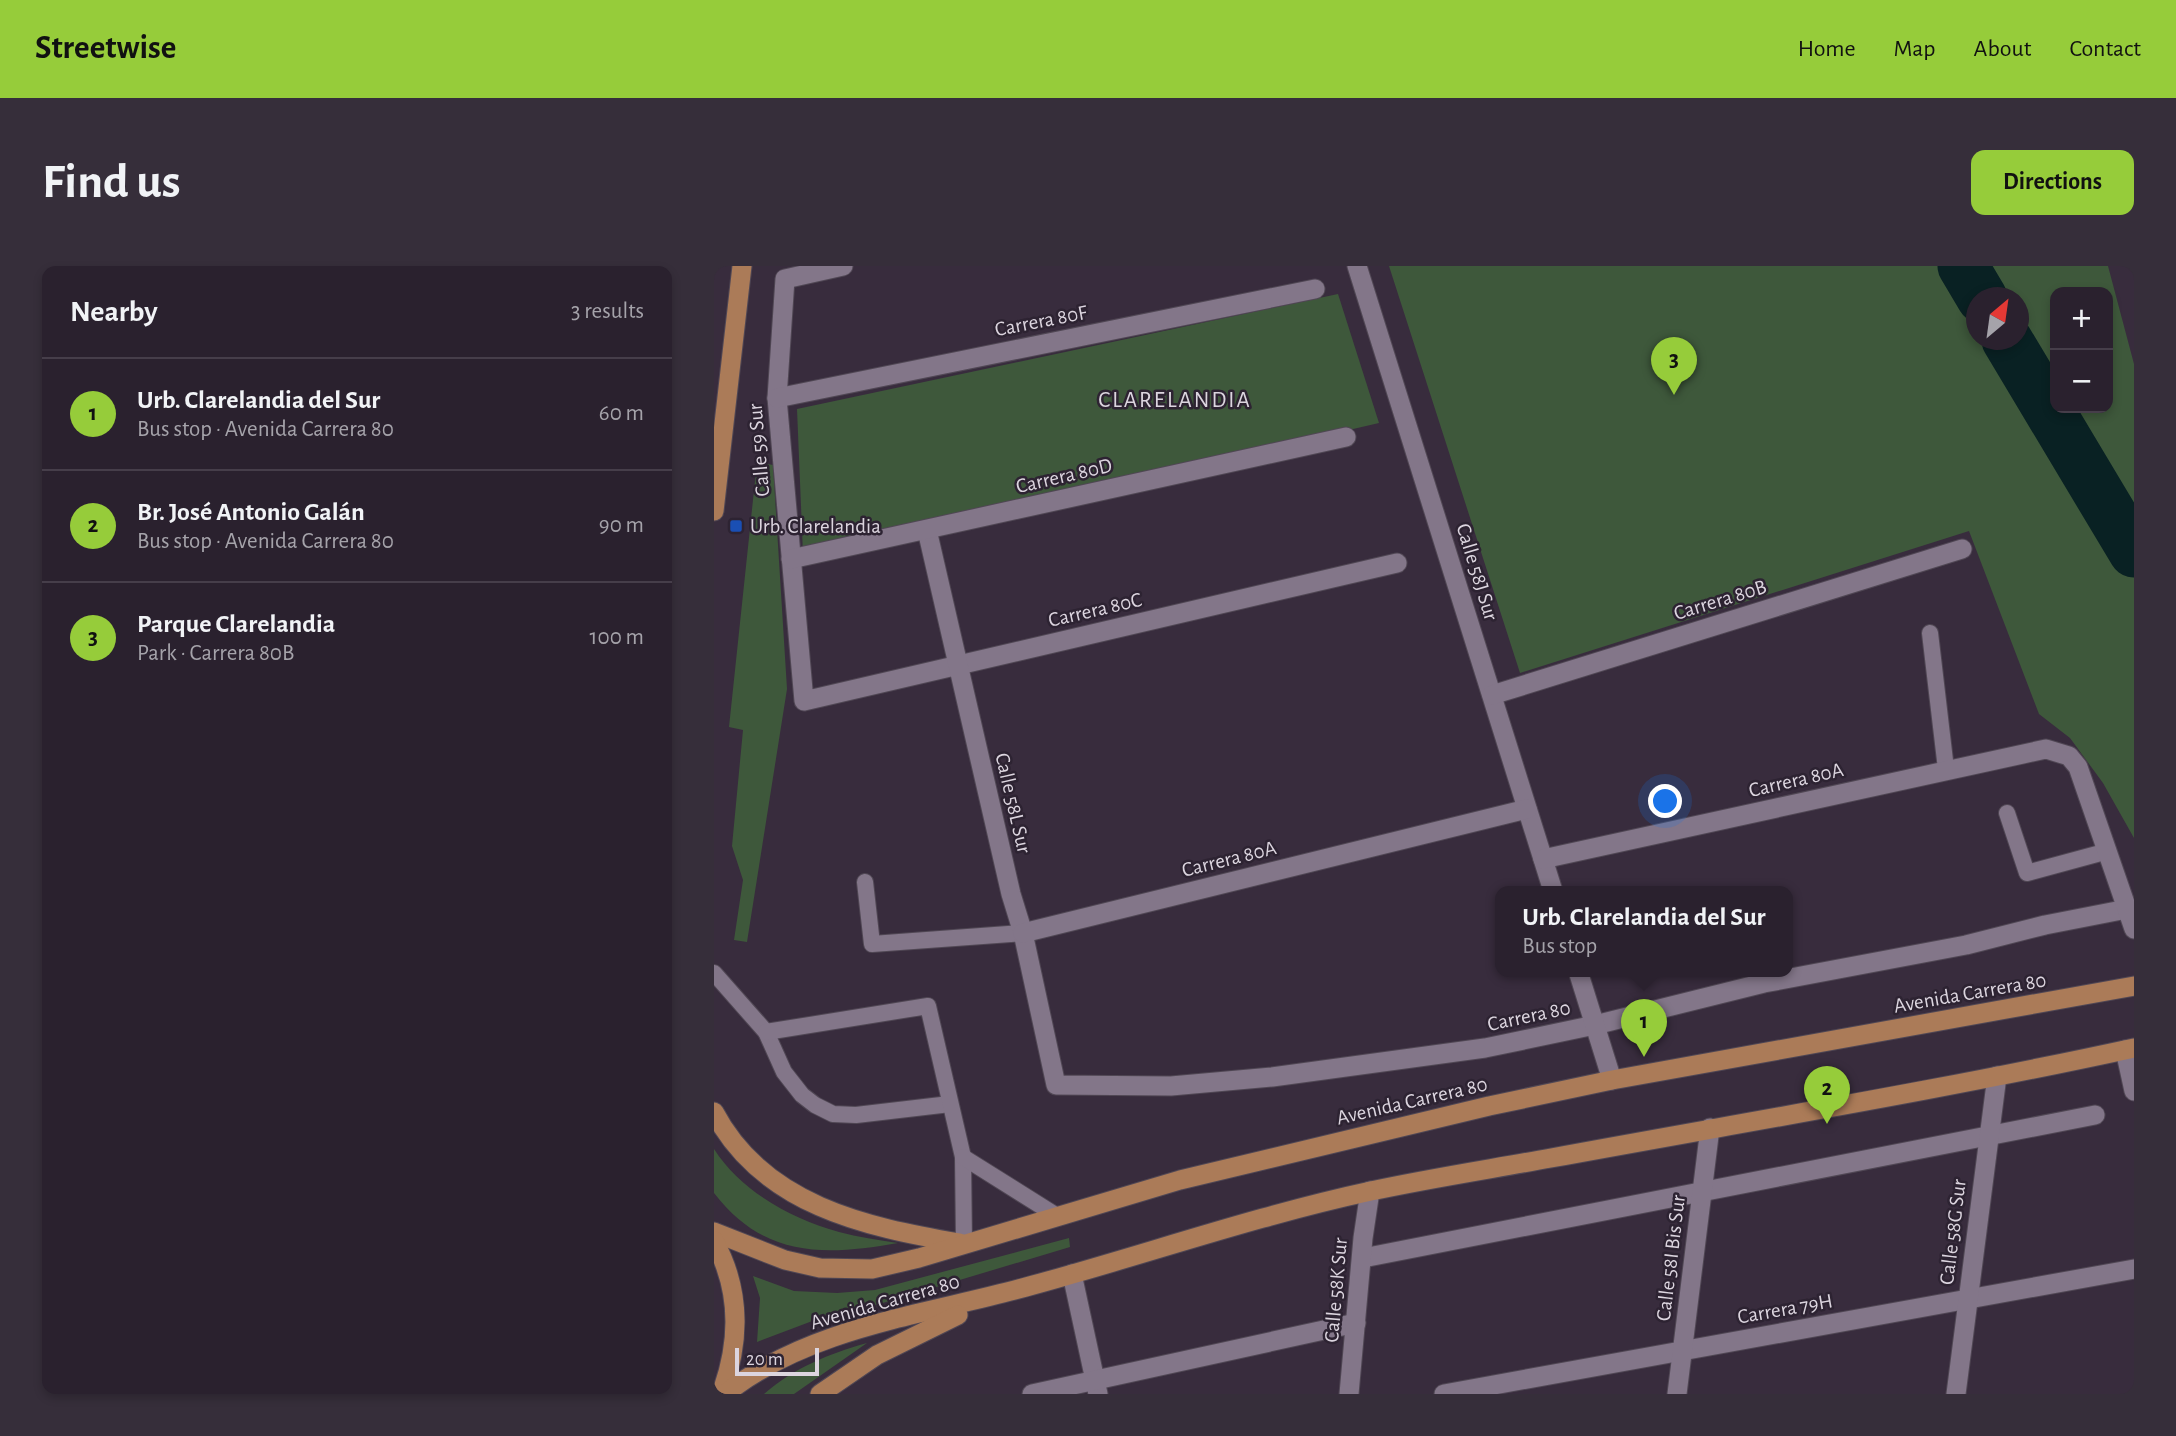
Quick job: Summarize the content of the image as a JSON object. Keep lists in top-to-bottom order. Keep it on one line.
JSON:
{"streets":{"main road":["Avenida Carrera 80"],"street":["Carrera 80F","Calle 59 Sur","Carrera 80D","Calle 58J Sur","Carrera 80B","Carrera 80C","Carrera 80A","Calle 58L Sur","Carrera 80","Calle 58G Sur","Calle 58I Bis Sur","Calle 58K Sur","Carrera 79H"]},"crossings":[["Carrera 80F","Calle 59 Sur"],["Calle 59 Sur","Carrera 80D"],["Calle 59 Sur","Carrera 80C"],["Carrera 80D","Calle 58L Sur"],["Calle 58J Sur","Carrera 80B"],["Calle 58J Sur","Carrera 80A"],["Carrera 80C","Calle 58L Sur"],["Carrera 80A","Calle 58L Sur"],["Calle 58L Sur","Carrera 80"],["Avenida Carrera 80","Calle 58G Sur"],["Avenida Carrera 80","Calle 58I Bis Sur"],["Avenida Carrera 80","Calle 58K Sur"],["Calle 58G Sur","Carrera 79H"],["Calle 58I Bis Sur","Carrera 79H"]],"districts":["CLARELANDIA"],"places":{"transit":["Urb. Clarelandia"]},"scale_bar":"20 m","north":"top right","page":{"header":"Streetwise","nav":["Home","Map","About","Contact"],"buttons":"Directions","title":"Find us","heading":["Nearby","3 results"],"map_buttons":["+","−"],"pins":["3","1","2"],"list":[{"mark":"1","name":"Urb. Clarelandia del Sur","note":"Bus stop · Avenida Carrera 80","value":"60 m"},{"mark":"2","name":"Br. José Antonio Galán","note":"Bus stop · Avenida Carrera 80","value":"90 m"},{"mark":"3","name":"Parque Clarelandia","note":"Park · Carrera 80B","value":"100 m"}],"popup":["Urb. Clarelandia del Sur","Bus stop"],"scale":"20 m"}}
